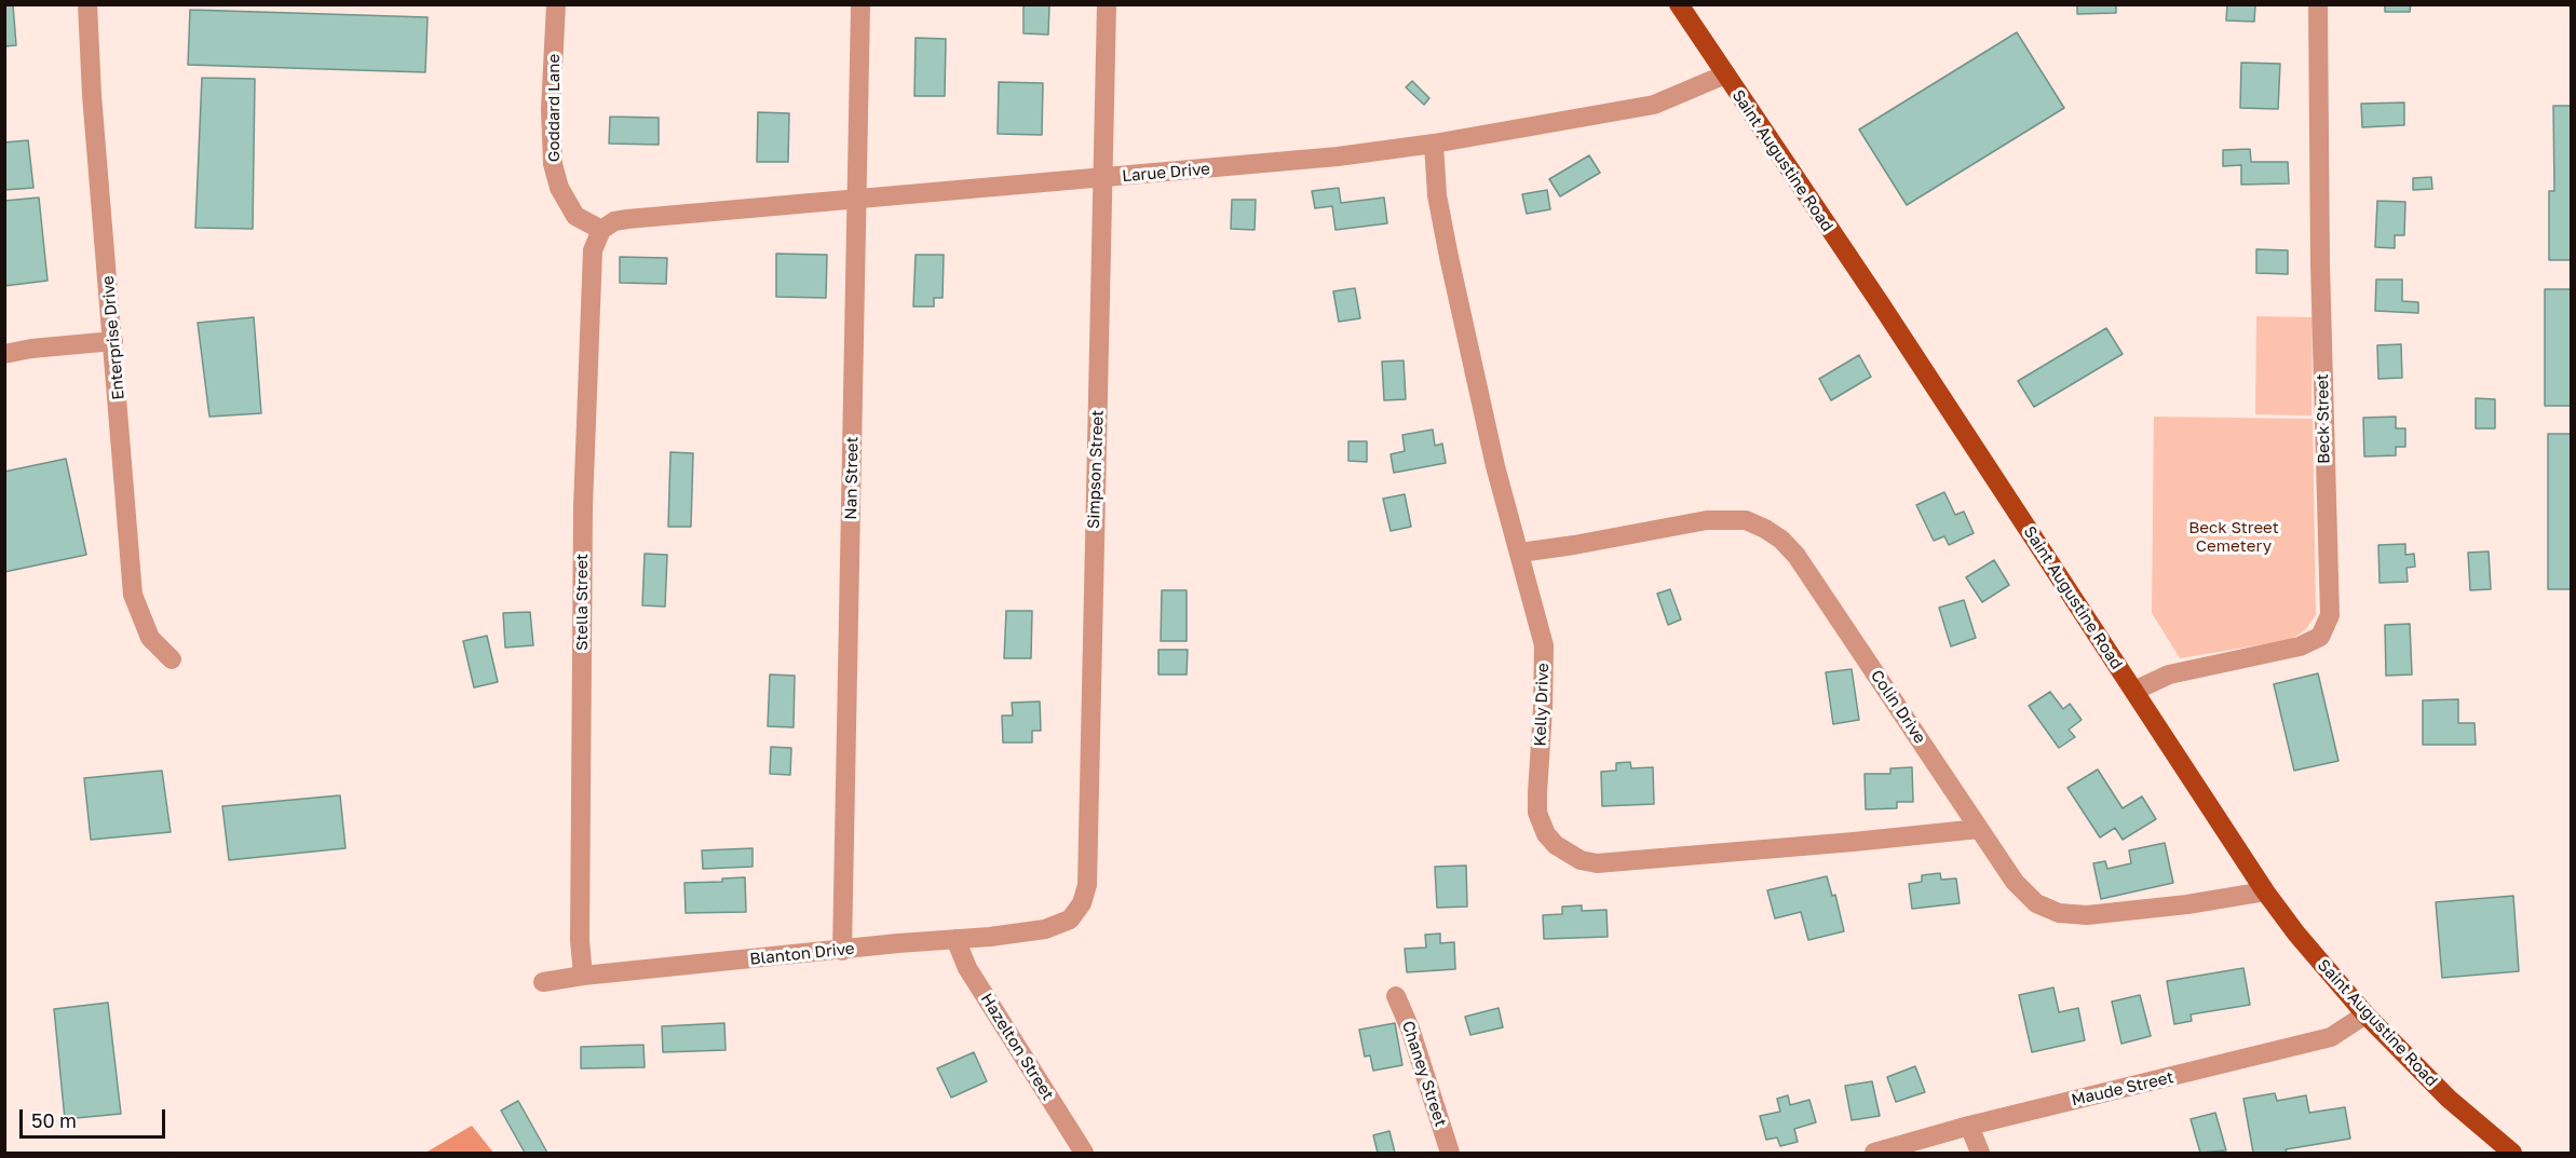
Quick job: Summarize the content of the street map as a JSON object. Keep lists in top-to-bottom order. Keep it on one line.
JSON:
{"streets":{"main road":["Saint Augustine Road"],"street":["Goddard Lane","Larue Drive","Enterprise Drive","Beck Street","Simpson Street","Nan Street","Stella Street","Kelly Drive","Colin Drive","Blanton Drive","Hazelton Street","Chaney Street","Maude Street"]},"crossings":[["Goddard Lane","Larue Drive"],["Goddard Lane","Stella Street"],["Saint Augustine Road","Larue Drive"],["Saint Augustine Road","Beck Street"],["Saint Augustine Road","Colin Drive"],["Saint Augustine Road","Maude Street"],["Larue Drive","Simpson Street"],["Larue Drive","Nan Street"],["Larue Drive","Stella Street"],["Larue Drive","Kelly Drive"],["Simpson Street","Blanton Drive"],["Nan Street","Blanton Drive"],["Stella Street","Blanton Drive"],["Kelly Drive","Colin Drive"],["Blanton Drive","Hazelton Street"]],"parks":["Beck Street Cemetery"],"scale_bar":"50 m"}
